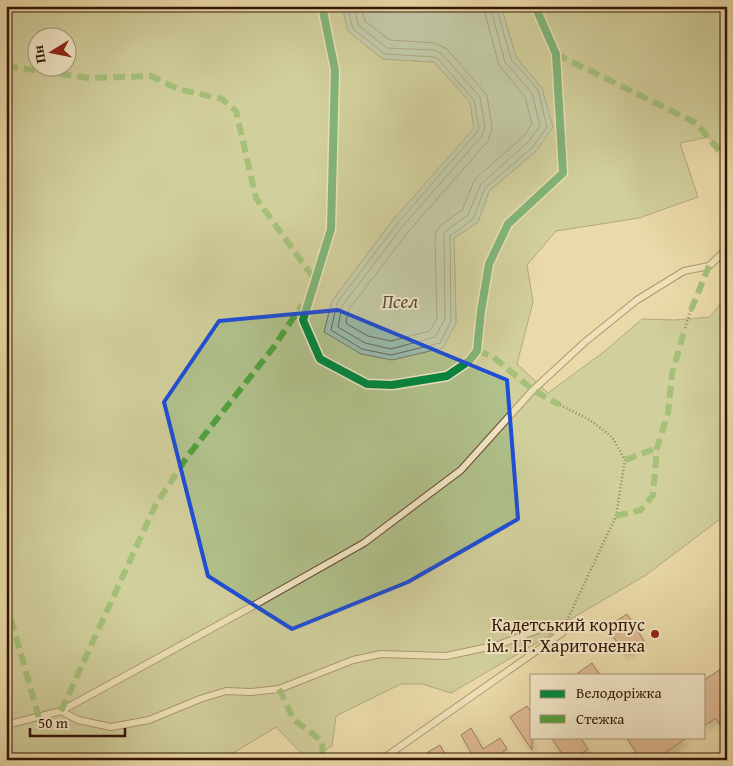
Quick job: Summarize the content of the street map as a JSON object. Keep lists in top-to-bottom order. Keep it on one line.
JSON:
{"water":["Псел"],"places":["Кадетський корпус ім. І.Г. Харитоненка"],"legend":["Велодоріжка","Стежка"],"scale_bar":"50 m","north":"left"}
